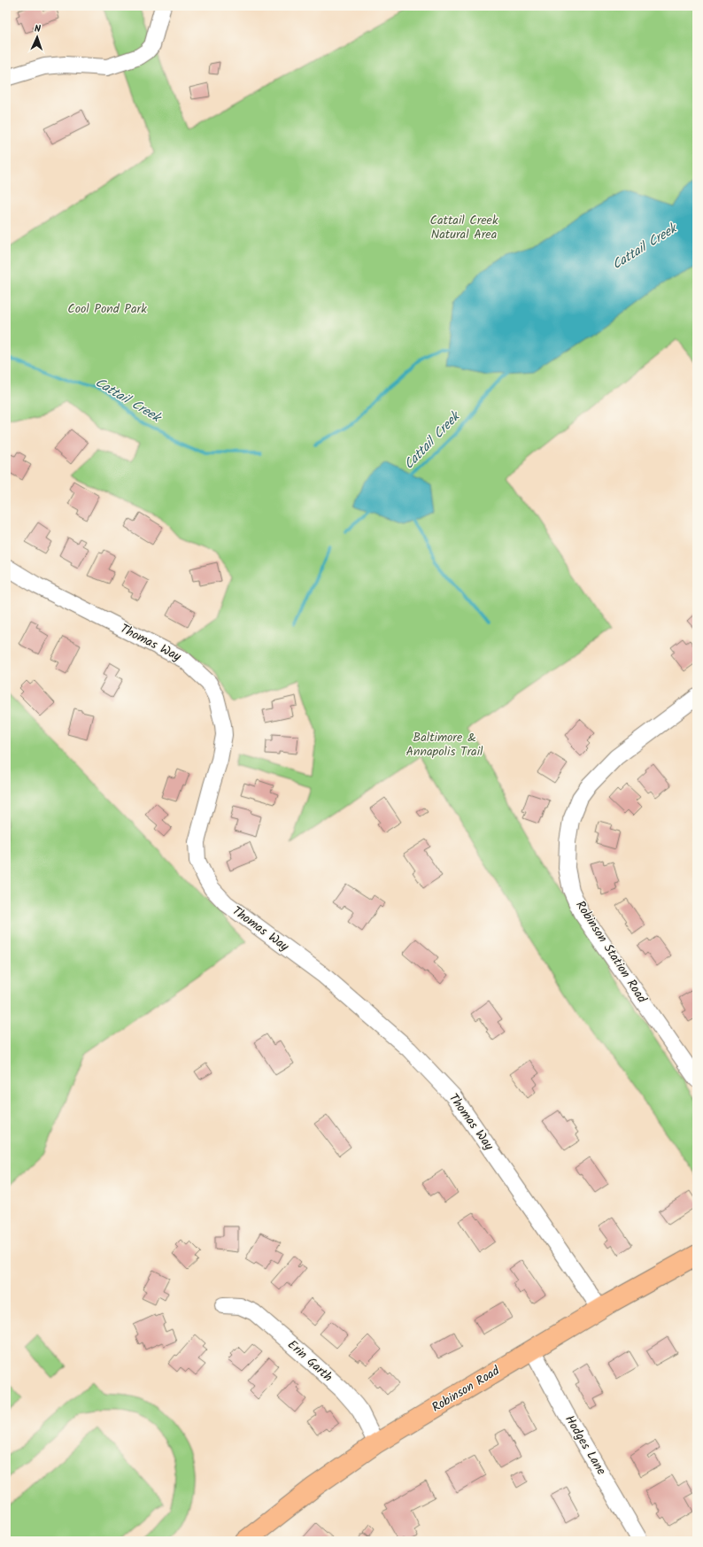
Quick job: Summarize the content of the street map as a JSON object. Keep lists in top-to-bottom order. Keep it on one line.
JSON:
{"streets":{"main road":["Robinson Road"],"street":["Thomas Way","Robinson Station Road","Erin Garth","Hodges Lane"]},"crossings":[["Thomas Way","Robinson Road"],["Erin Garth","Robinson Road"],["Robinson Road","Hodges Lane"]],"water":["Cattail Creek"],"parks":["Cattail Creek Natural Area","Cool Pond Park","Baltimore & Annapolis Trail"],"north":"top"}
